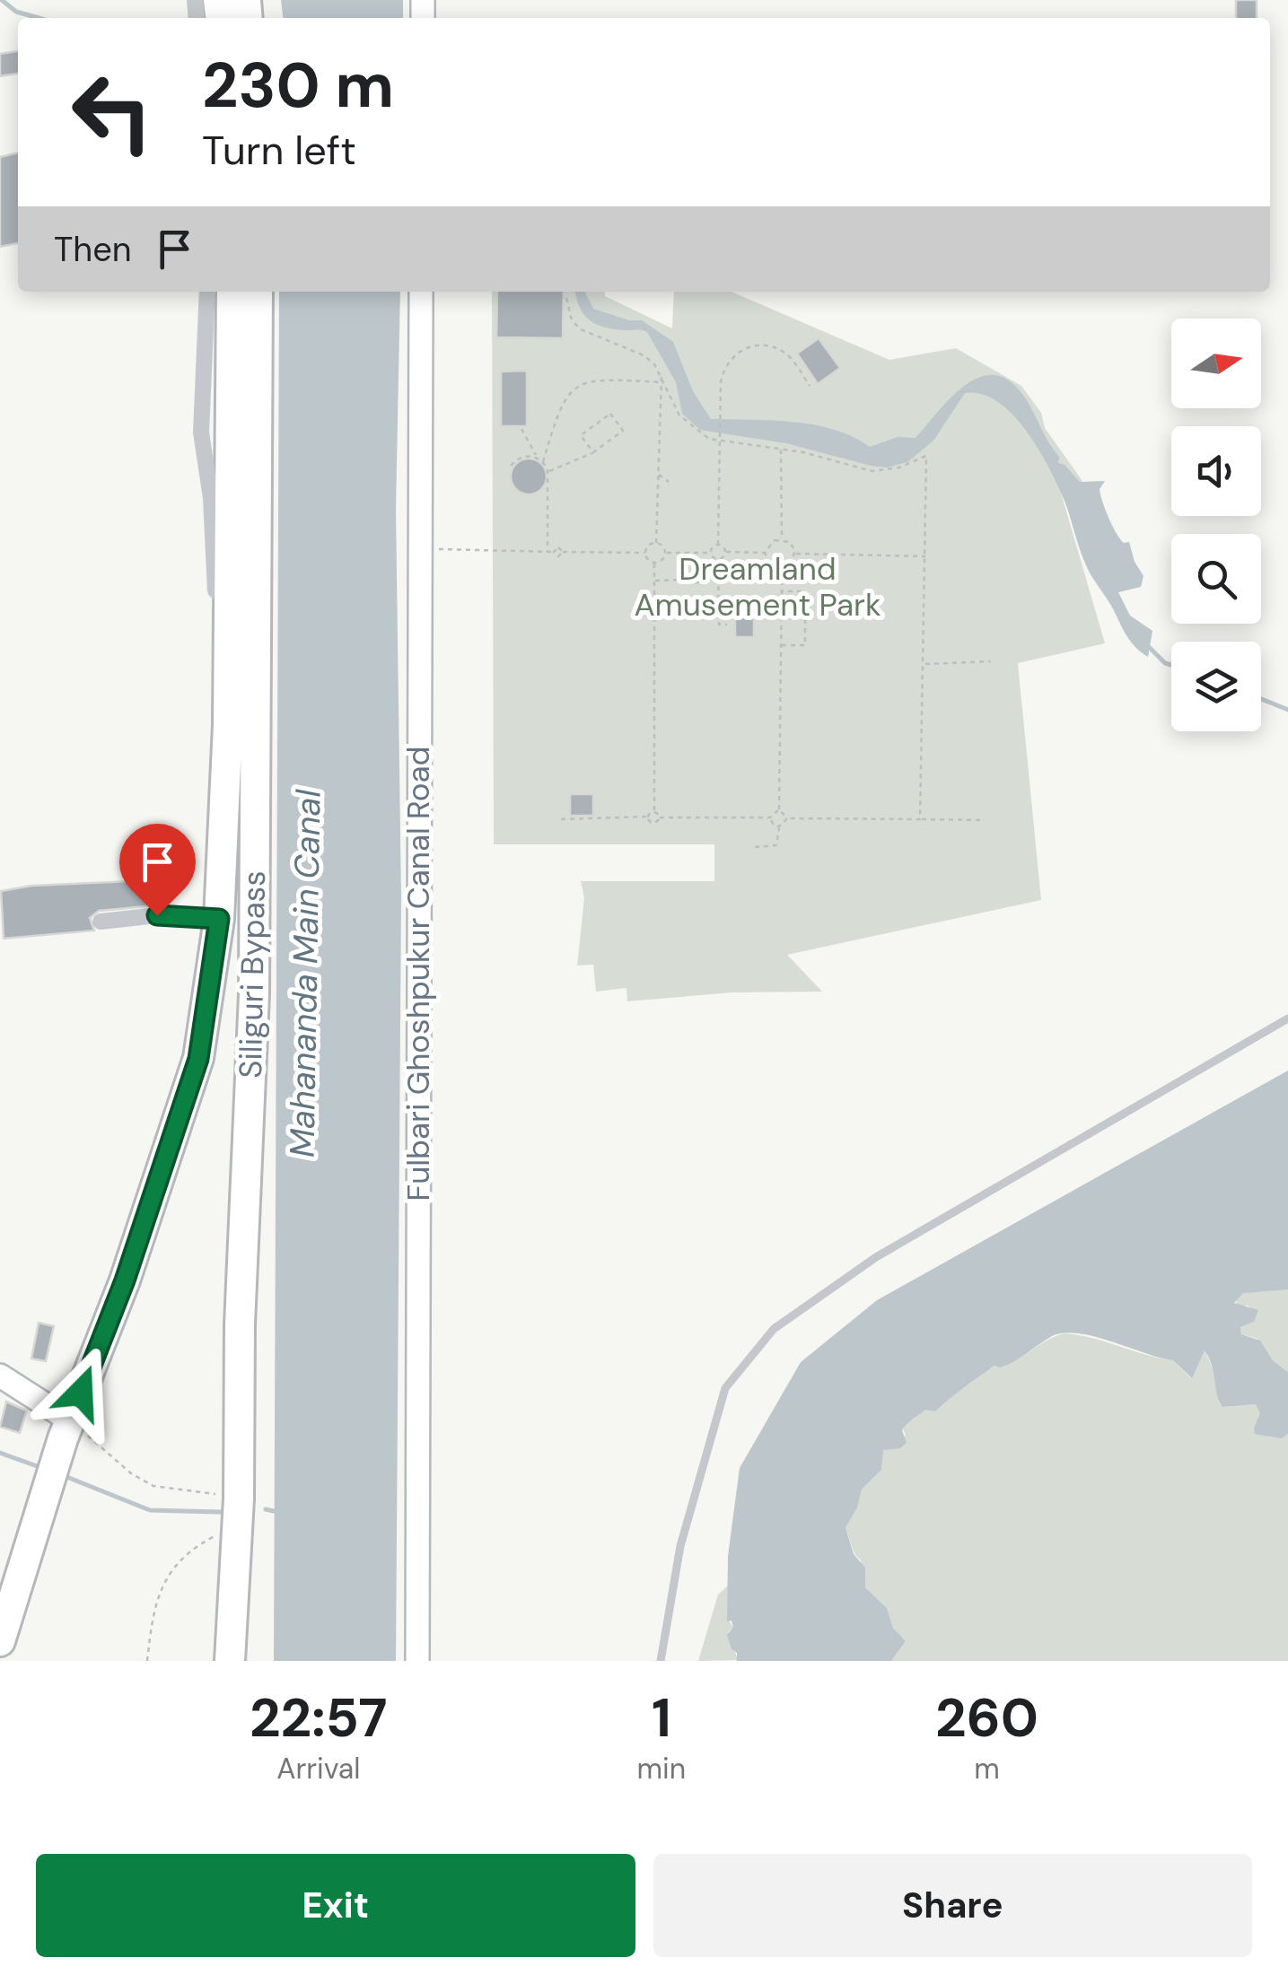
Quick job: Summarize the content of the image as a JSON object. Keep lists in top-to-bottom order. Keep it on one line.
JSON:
{"streets":{"highway":["Siliguri Bypass"],"street":["Fulbari Ghoshpukur Canal Road"]},"water":["Mahananda Main Canal"],"parks":["Dreamland Amusement Park"],"north":"right","page":{"turn":["230 m","Turn left"],"then":"Then","eta":["22:57","Arrival","1","min","260","m"],"buttons":["Exit","Share"]}}
